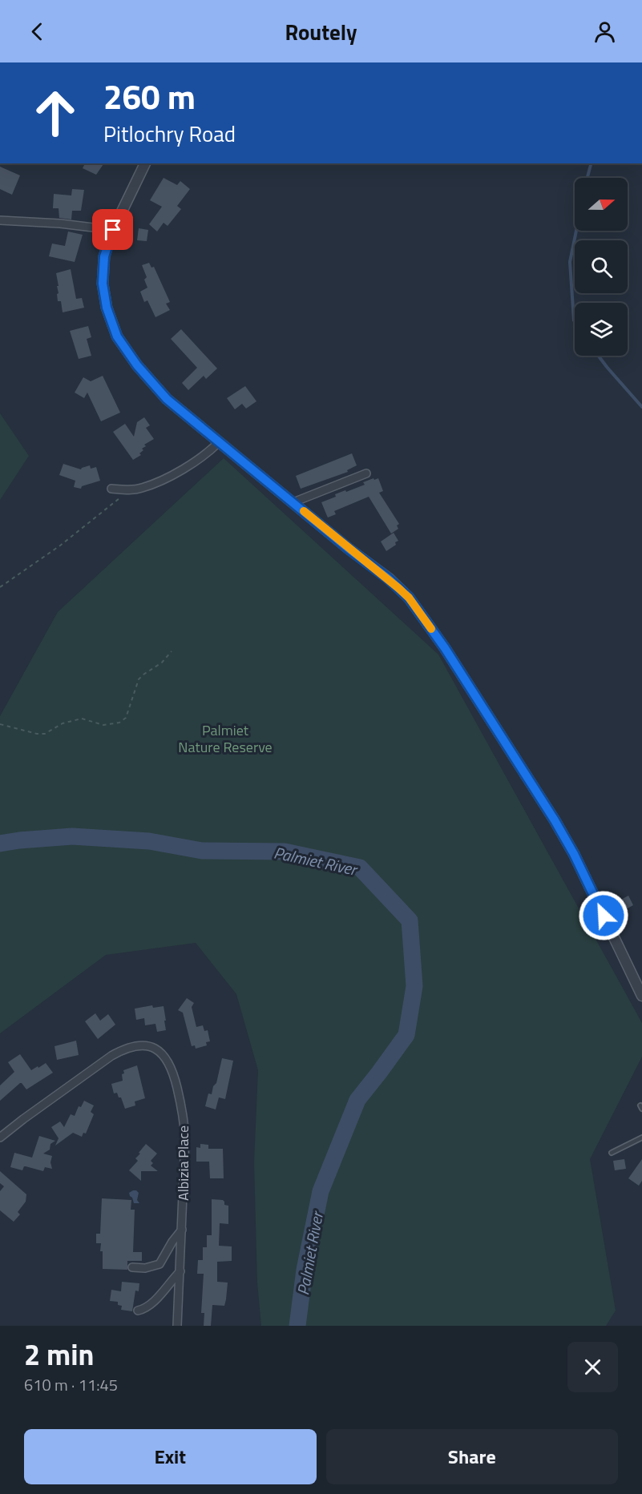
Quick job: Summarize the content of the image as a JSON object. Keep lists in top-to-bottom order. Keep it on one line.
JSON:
{"streets":{"street":["Albizia Place"]},"water":["Palmiet River"],"parks":["Palmiet Nature Reserve"],"north":"right","page":{"header":"Routely","turn":["260 m","Pitlochry Road"],"heading":["2 min","610 m · 11:45"],"buttons":["Exit","Share"]}}
